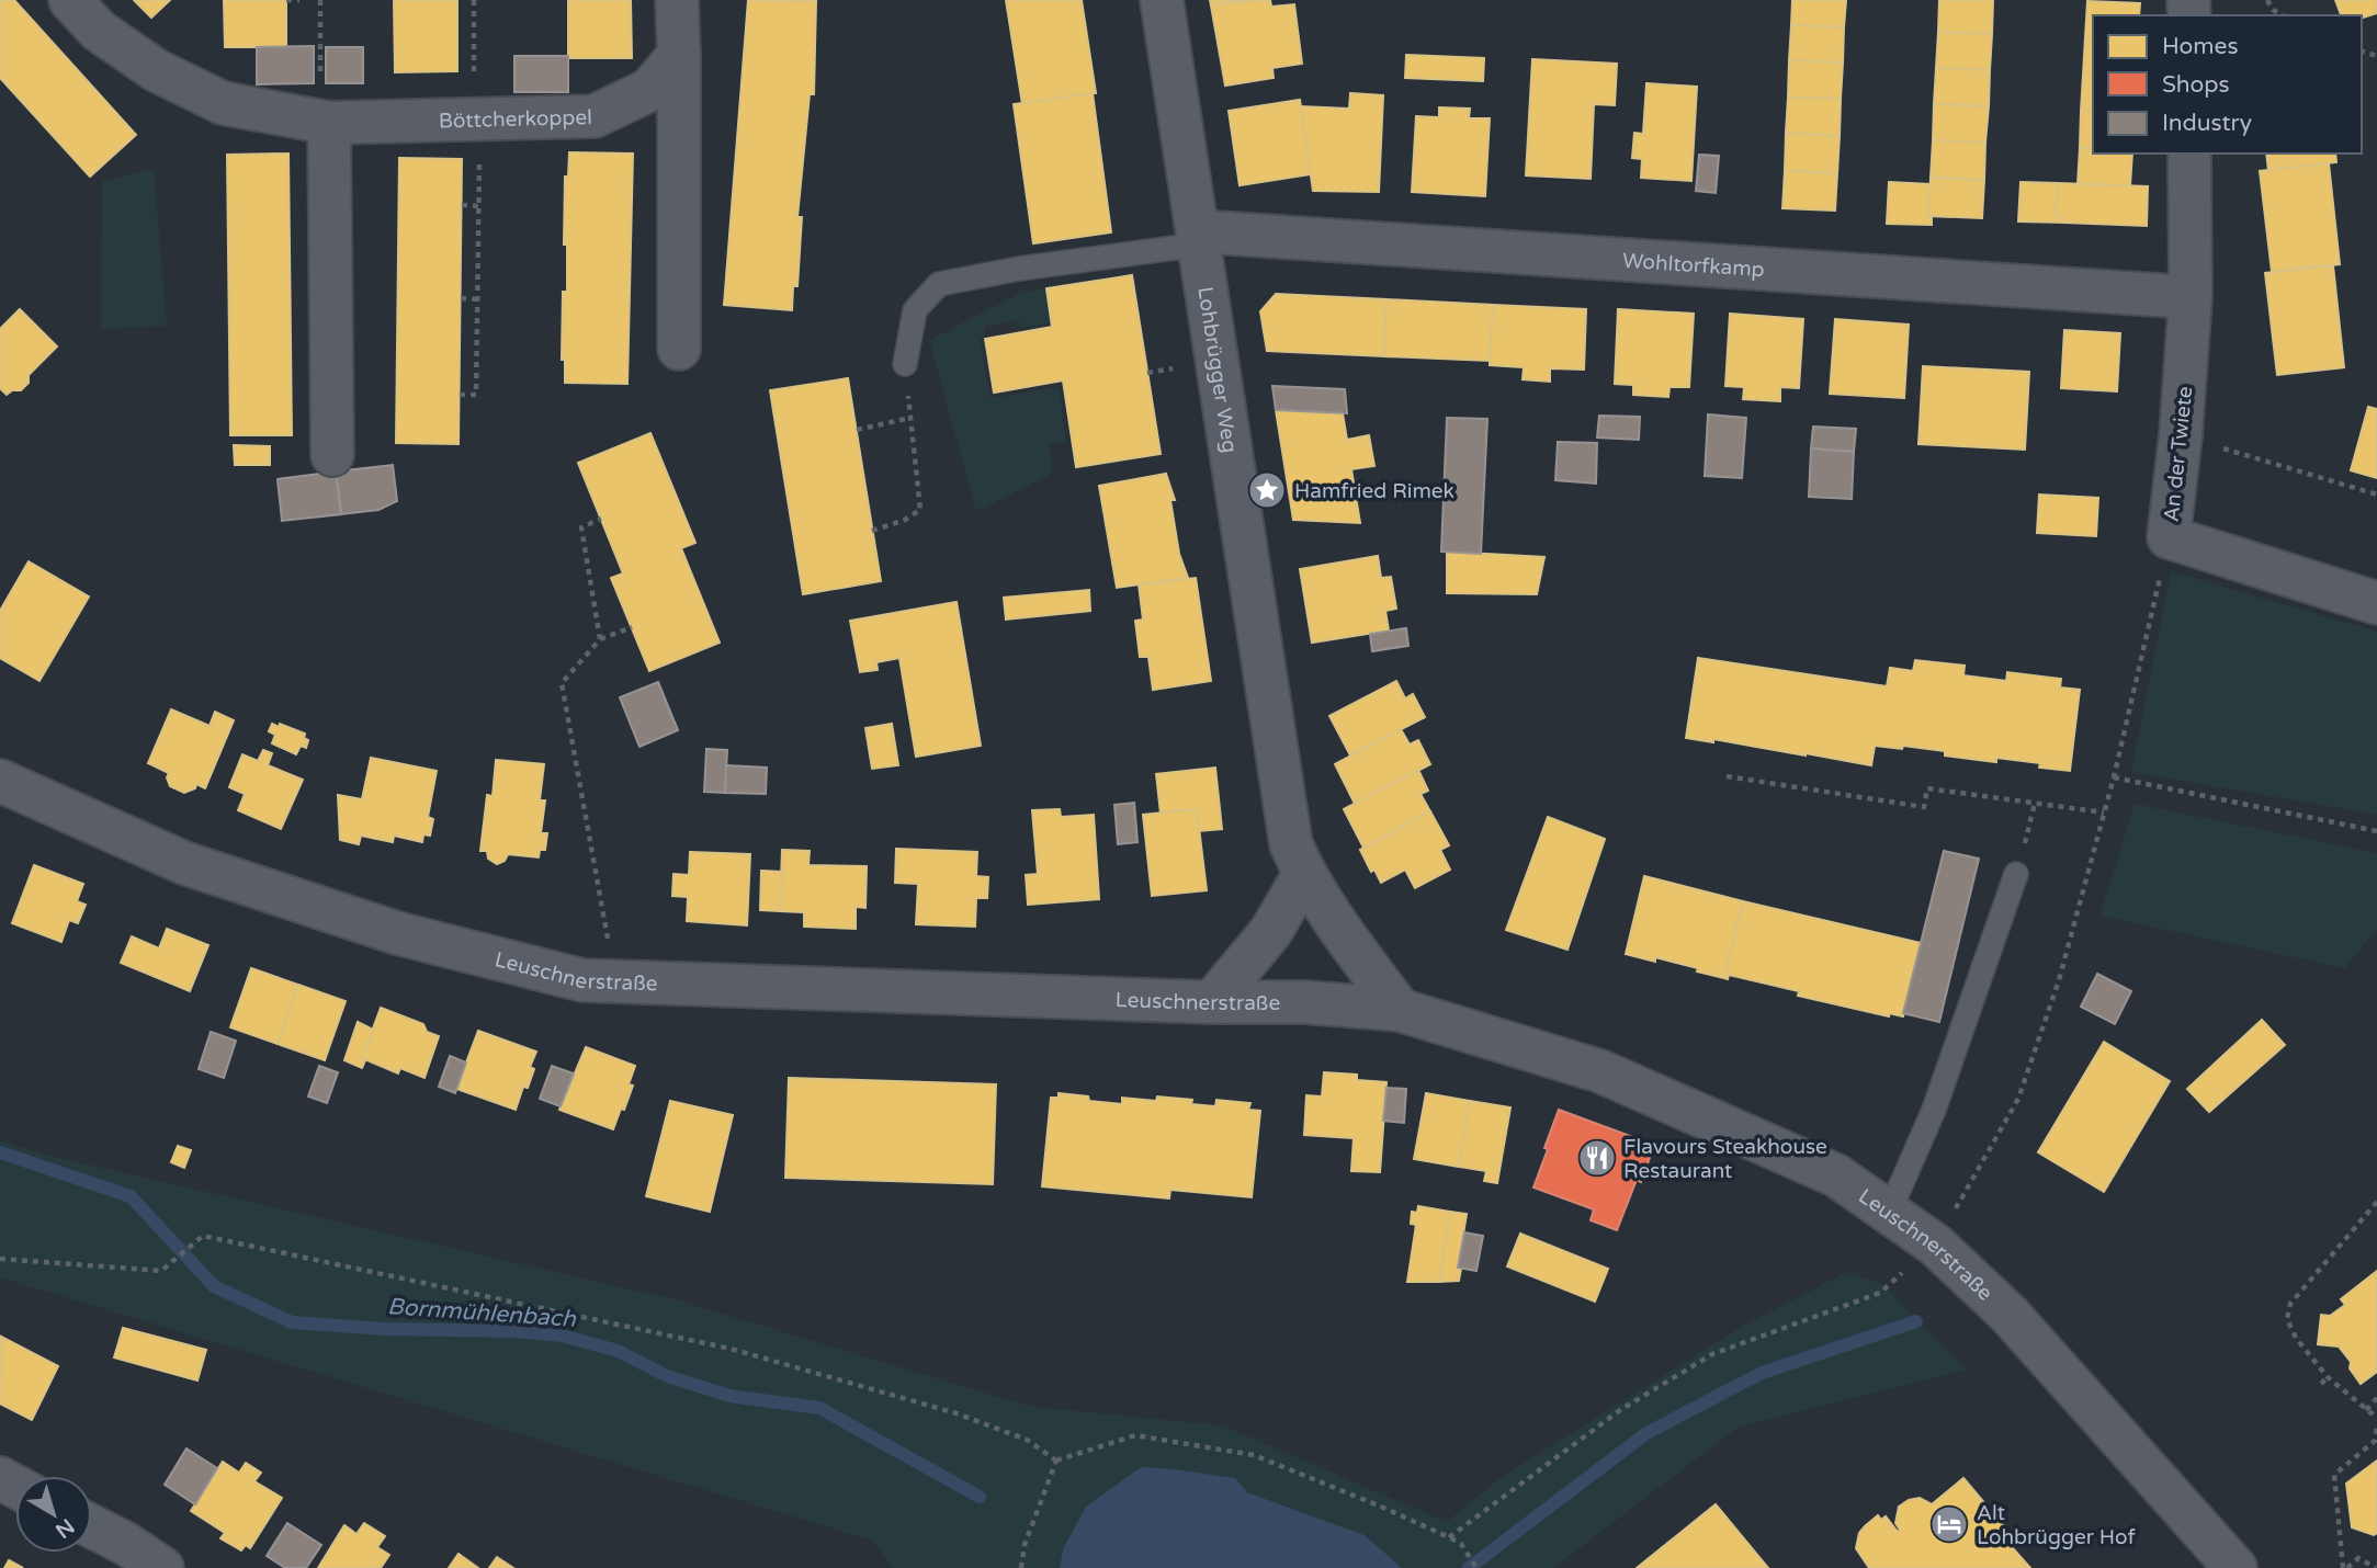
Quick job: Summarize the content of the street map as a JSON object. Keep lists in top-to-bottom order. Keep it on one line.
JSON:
{"streets":{"street":["Böttcherkoppel","Wohltorfkamp","Lohbrügger Weg","An der Twiete","Leuschnerstraße"]},"crossings":[["Wohltorfkamp","Lohbrügger Weg"],["Wohltorfkamp","An der Twiete"],["Lohbrügger Weg","Leuschnerstraße"]],"water":["Bornmühlenbach"],"places":{"place":["Hamfried Rimek"],"restaurant":["Flavours Steakhouse Restaurant"],"hotel":["Alt Lohbrügger Hof"]},"legend":["Homes","Shops","Industry"],"north":"bottom right"}
